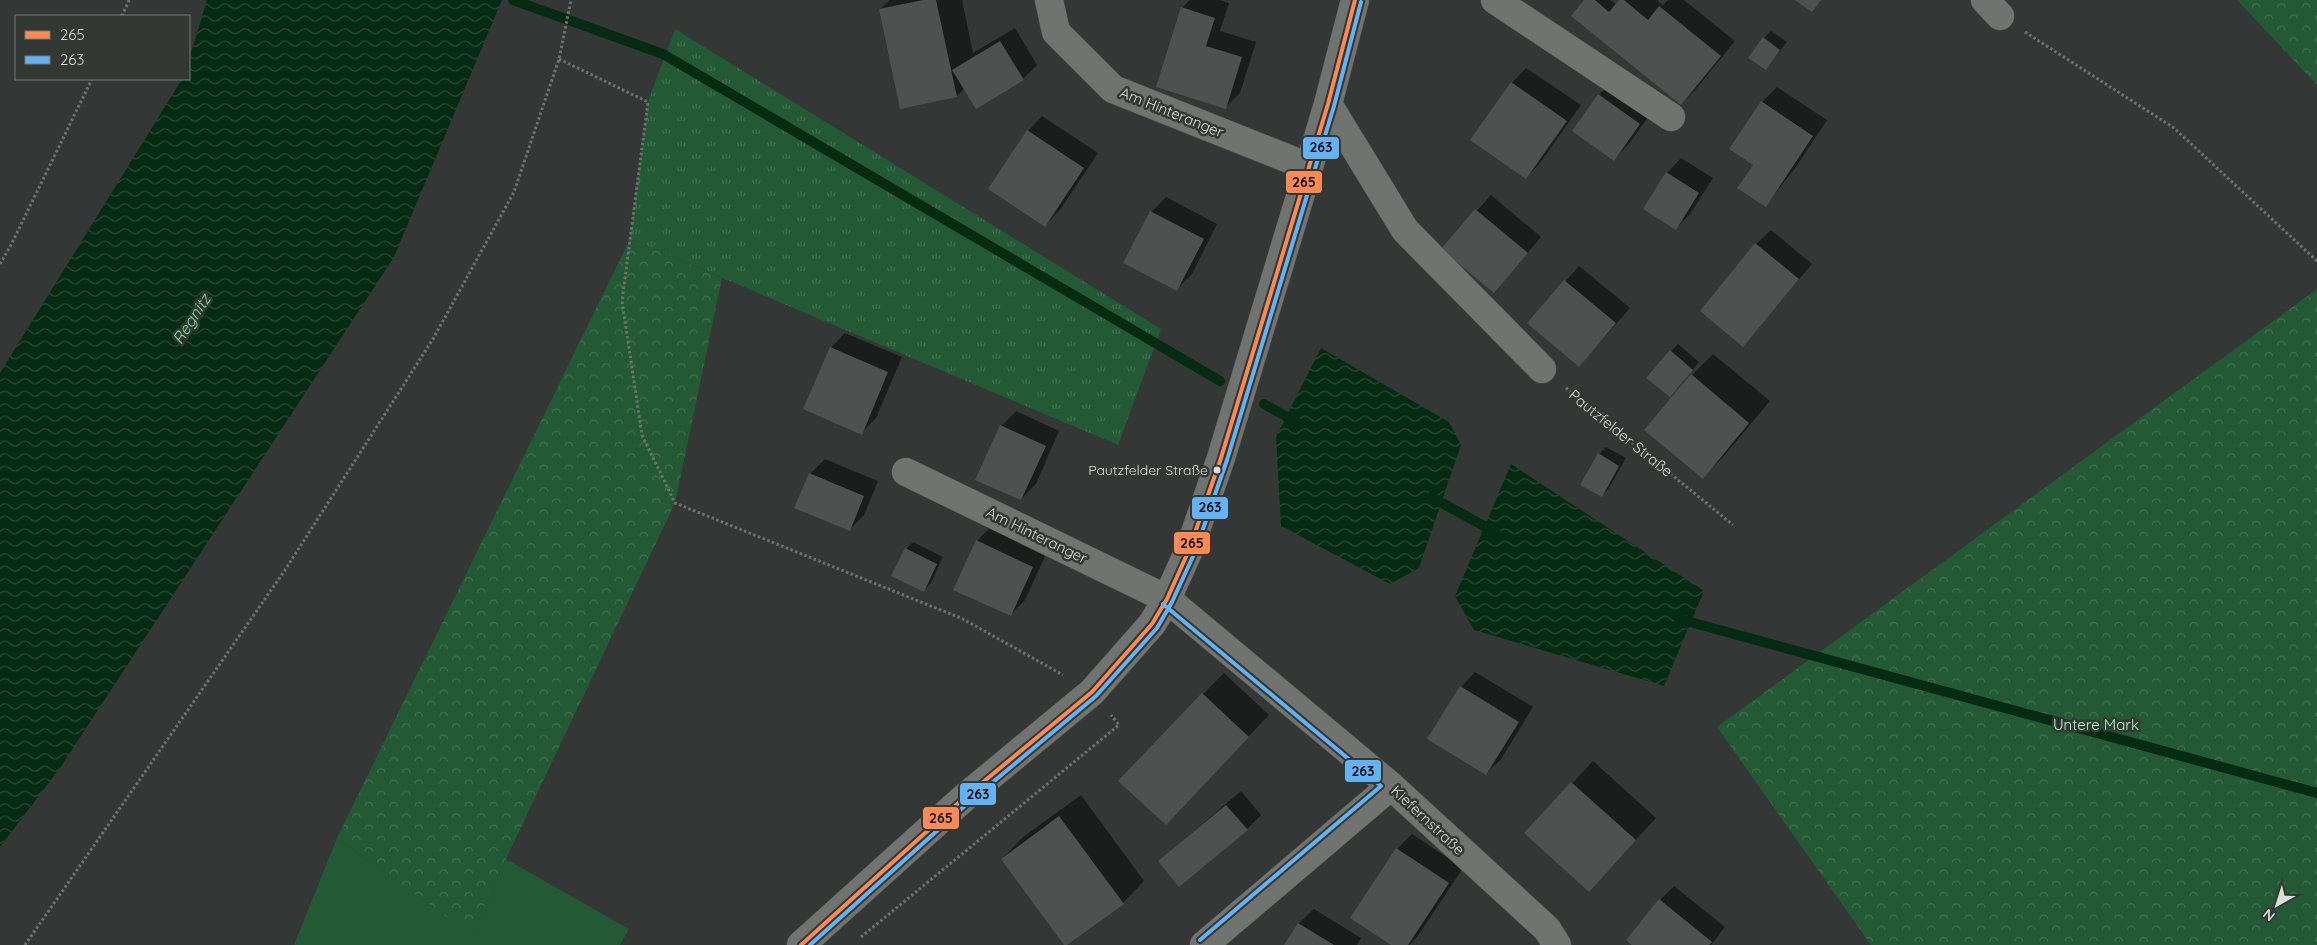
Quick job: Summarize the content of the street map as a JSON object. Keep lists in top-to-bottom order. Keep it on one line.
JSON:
{"streets":{"street":["Am Hinteranger","Kiefernstraße"],"path":["Pautzfelder Straße"]},"crossings":[["Am Hinteranger","Kiefernstraße"]],"water":["Regnitz"],"parks":["Untere Mark"],"places":["Pautzfelder Straße"],"lines":["transit line 265","transit line 263"],"legend":["265","263"],"north":"bottom left"}
